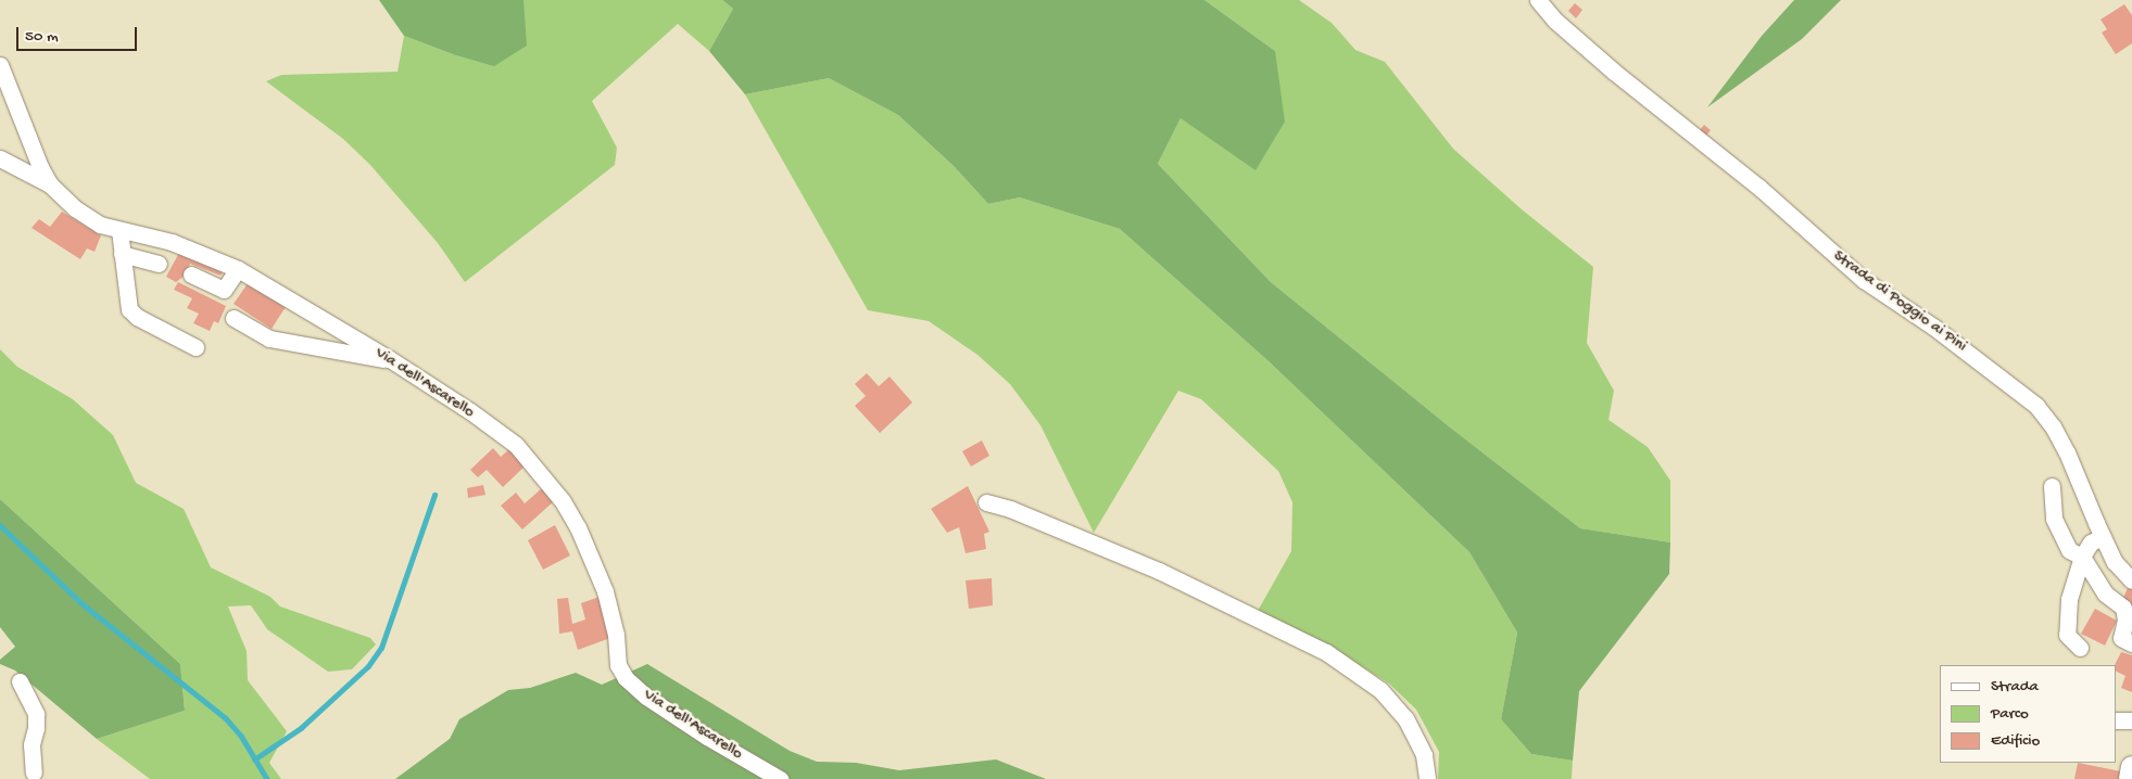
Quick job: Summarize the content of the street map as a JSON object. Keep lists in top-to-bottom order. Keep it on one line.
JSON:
{"streets":{"street":["Strada di Poggio ai Pini","Via dell'Ascarello"]},"legend":["Strada","Parco","Edificio"],"scale_bar":"50 m"}
